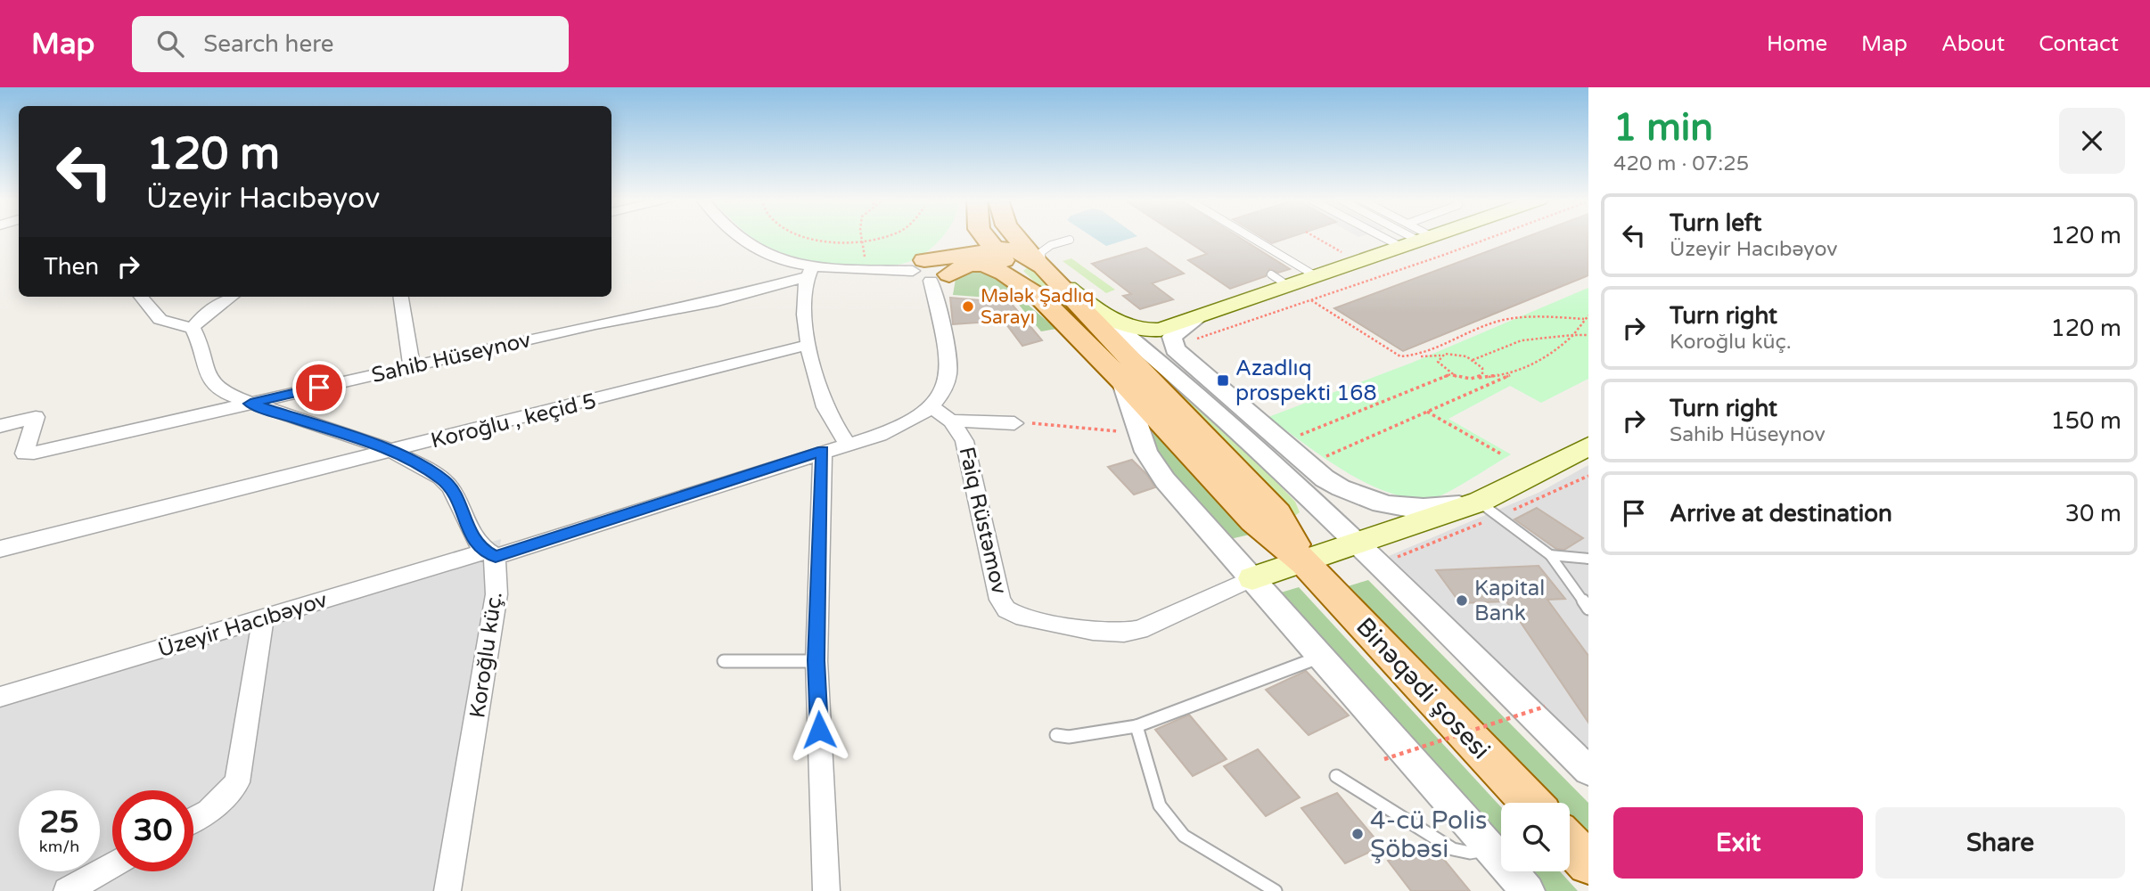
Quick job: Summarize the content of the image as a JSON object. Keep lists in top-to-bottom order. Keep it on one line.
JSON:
{"streets":{"main road":["Binəqədi şosesi"],"street":["Sahib Hüseynov","Koroğlu , keçid 5","Faiq Rüstəmov","Üzeyir Hacıbəyov","Koroğlu küç."]},"crossings":[["Sahib Hüseynov","Koroğlu , keçid 5"],["Sahib Hüseynov","Faiq Rüstəmov"],["Sahib Hüseynov","Üzeyir Hacıbəyov"],["Koroğlu , keçid 5","Faiq Rüstəmov"],["Koroğlu , keçid 5","Üzeyir Hacıbəyov"],["Faiq Rüstəmov","Üzeyir Hacıbəyov"],["Üzeyir Hacıbəyov","Koroğlu küç."]],"places":{"other":["Mələk Şadlıq Sarayı","Kapital Bank","4-cü Polis Şöbəsi"],"transit":["Azadlıq prospekti 168"]},"page":{"header":"Map","search":"Search here","nav":["Home","Map","About","Contact"],"heading":["1 min","420 m · 07:25"],"turn":["120 m","Üzeyir Hacıbəyov"],"list":[{"name":"Turn left","note":"Üzeyir Hacıbəyov","value":"120 m"},{"name":"Turn right","note":"Koroğlu küç.","value":"120 m"},{"name":"Turn right","note":"Sahib Hüseynov","value":"150 m"},{"name":"Arrive at destination","value":"30 m"}],"then":"Then","speed":"25 km/h","limit":"30","buttons":["Exit","Share"]}}
